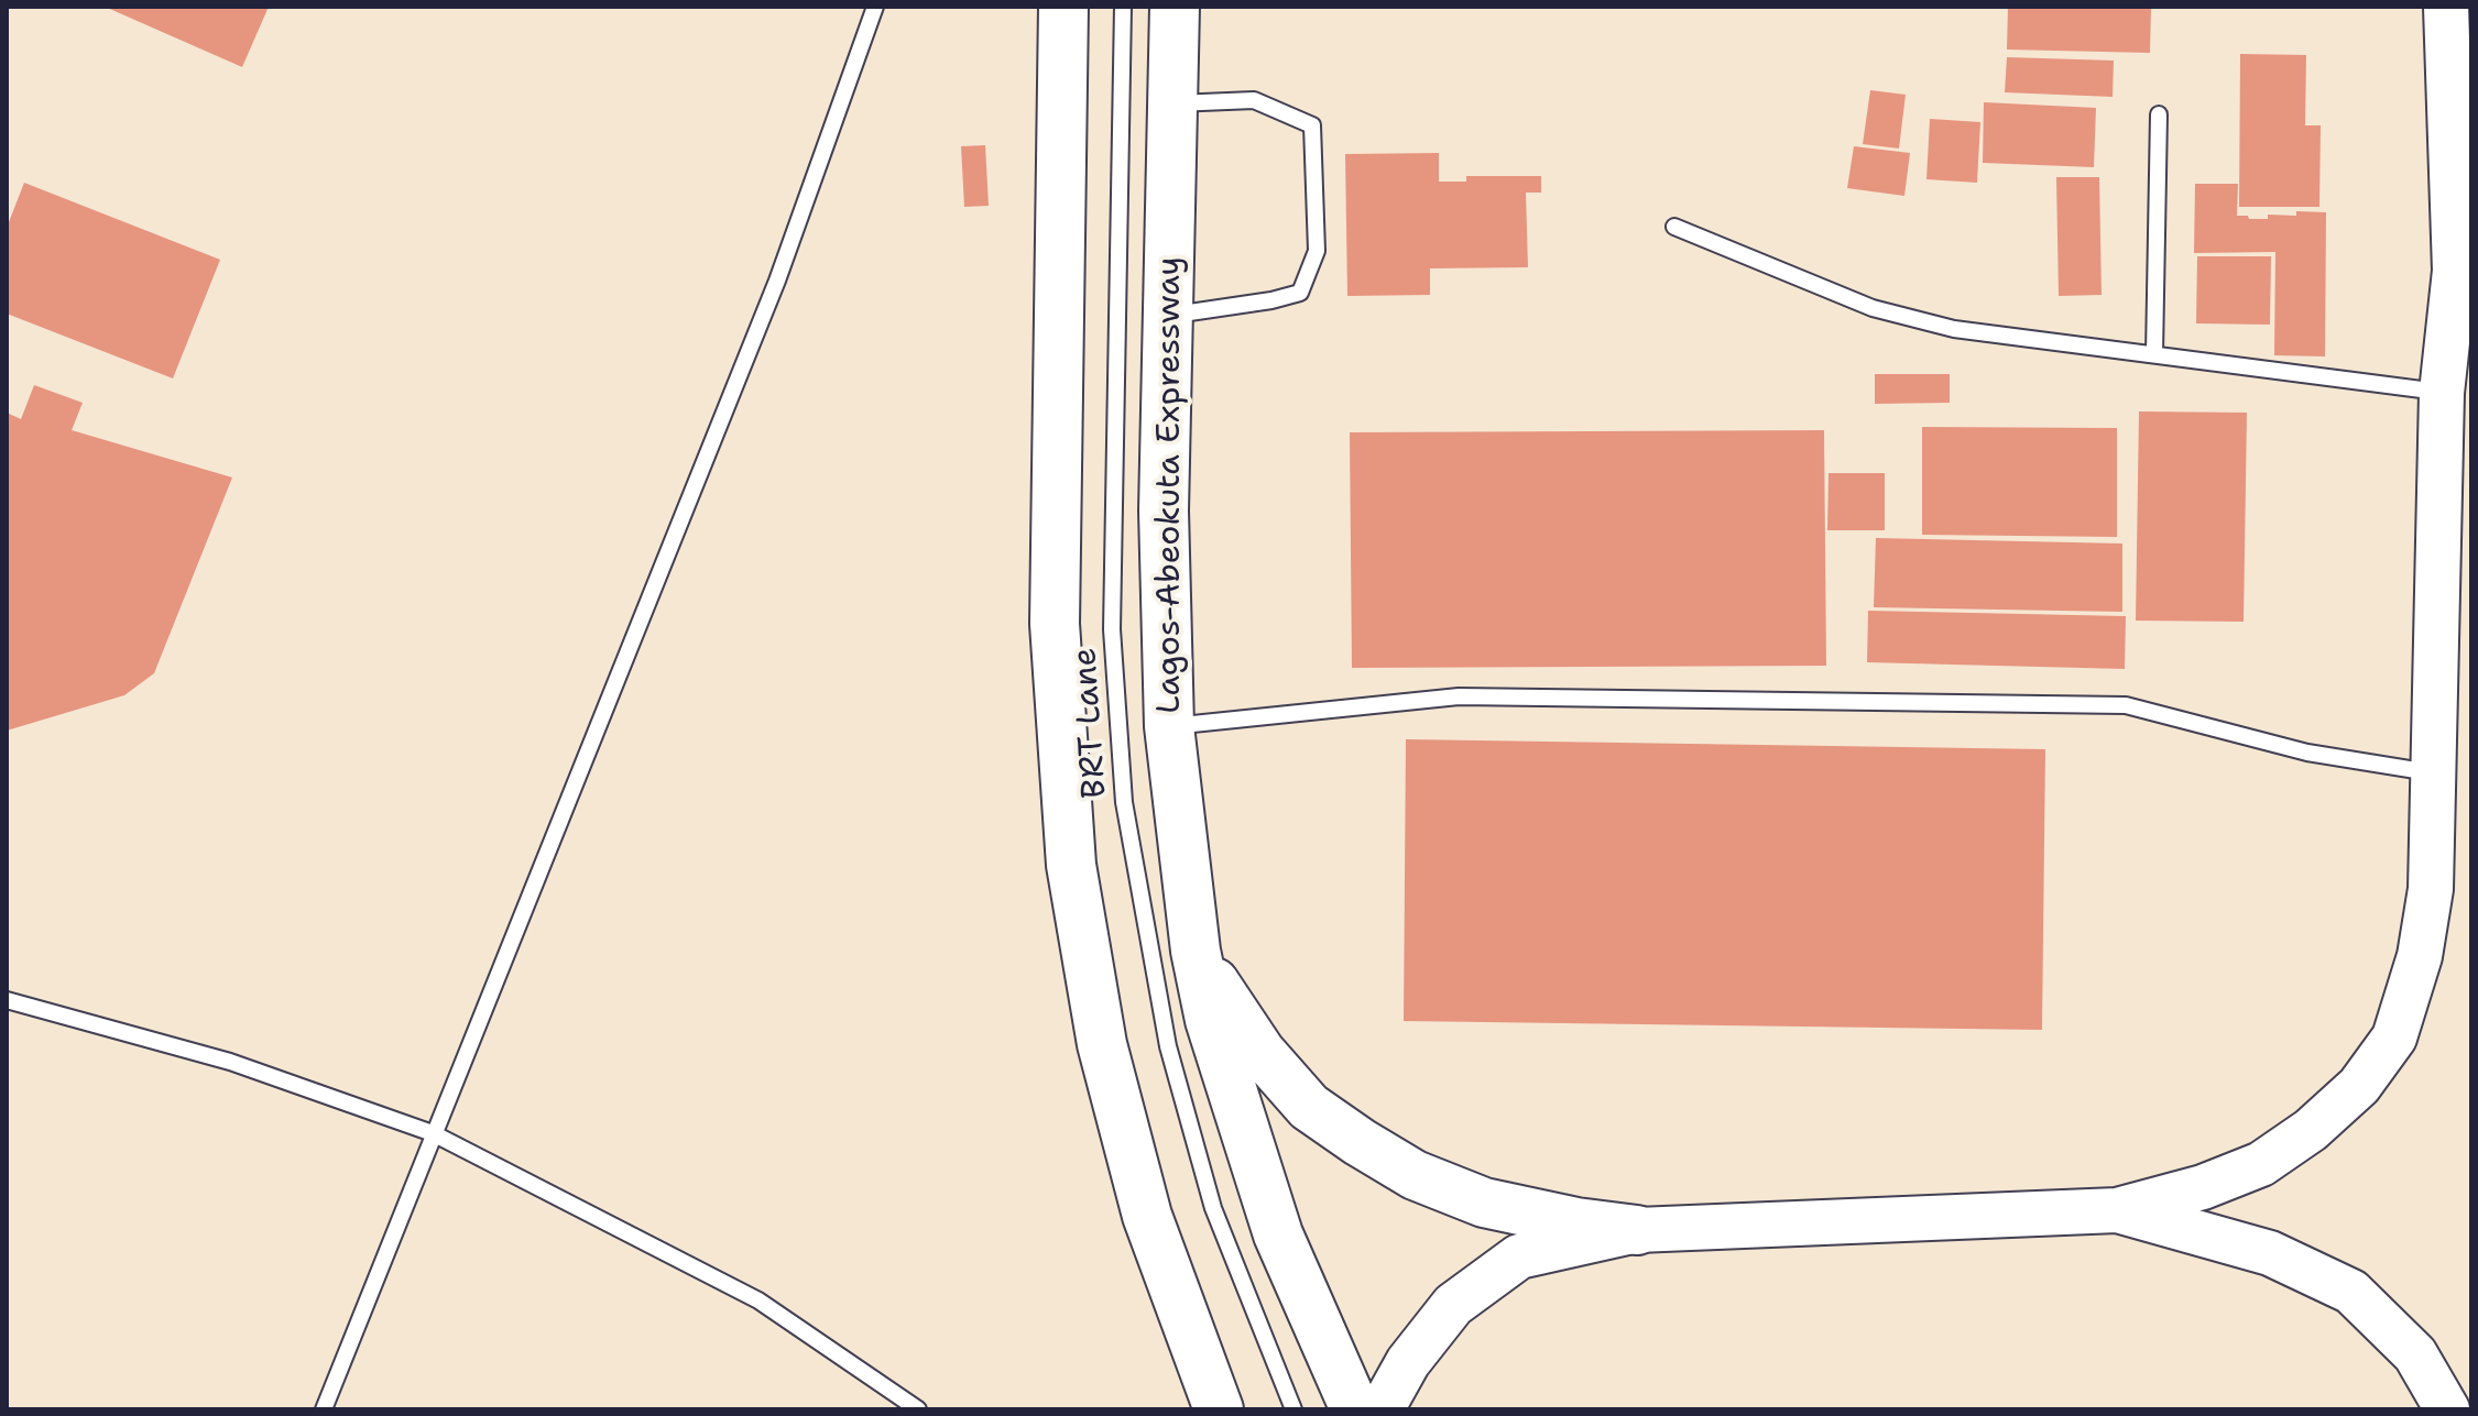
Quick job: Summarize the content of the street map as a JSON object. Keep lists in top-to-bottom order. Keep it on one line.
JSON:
{"streets":{"highway":["Lagos-Abeokuta Expressway"],"lane":["BRT Lane"]}}
